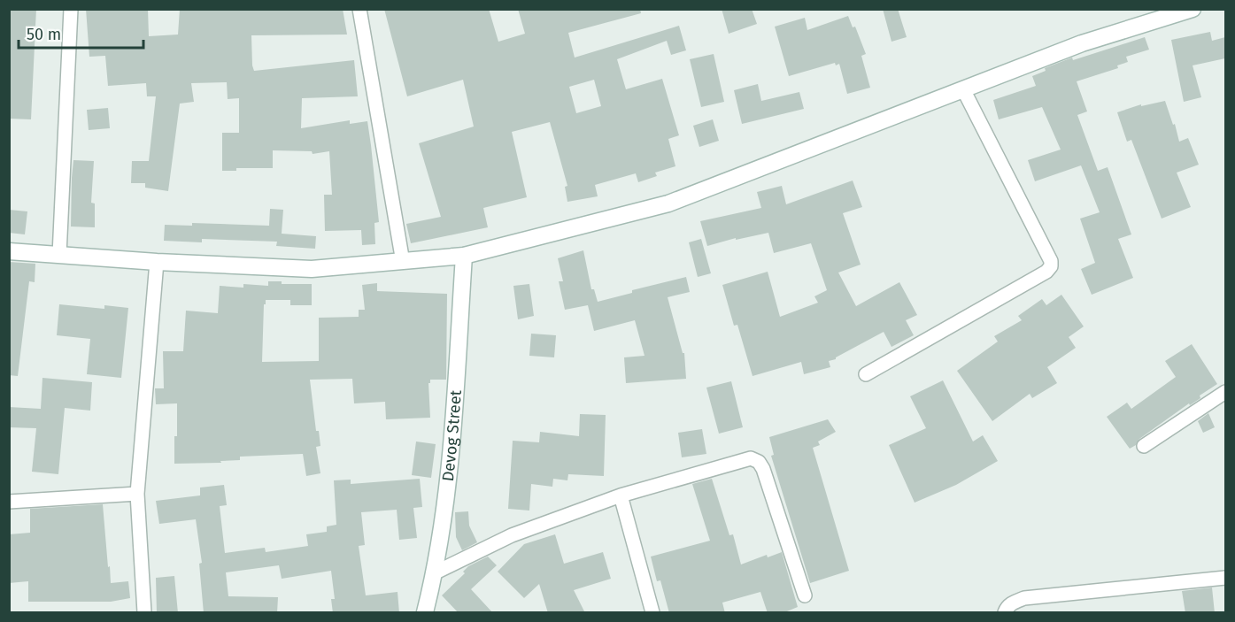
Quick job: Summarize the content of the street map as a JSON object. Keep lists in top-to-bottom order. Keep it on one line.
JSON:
{"streets":{"street":["Devog Street"]},"scale_bar":"50 m"}
